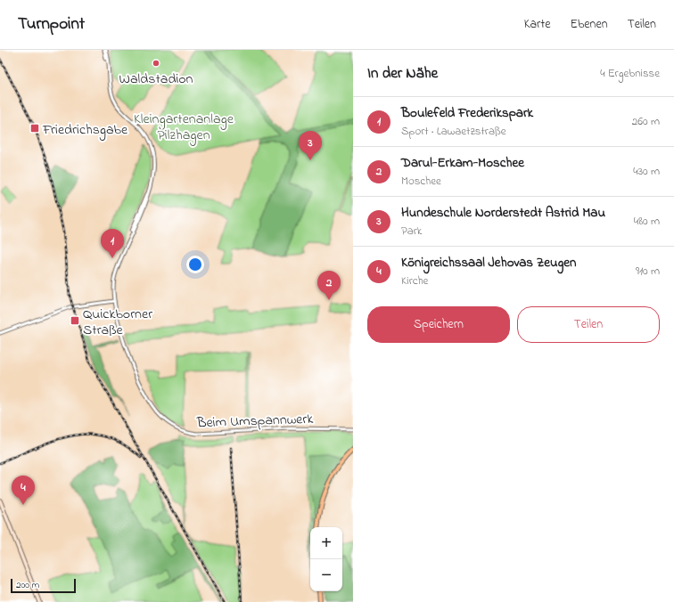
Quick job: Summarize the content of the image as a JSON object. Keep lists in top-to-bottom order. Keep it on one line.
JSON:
{"streets":{"street":["Beim Umspannwerk"]},"parks":["Kleingartenanlage Pilzhagen"],"places":{"other":["Waldstadion"],"transit":["Friedrichsgabe","Quickborner Straße"]},"scale_bar":"200 m","page":{"header":"Turnpoint","nav":["Karte","Ebenen","Teilen"],"heading":["In der Nähe","4 Ergebnisse"],"list":[{"mark":"1","name":"Boulefeld Frederikspark","note":"Sport · Lawaetzstraße","value":"260 m"},{"mark":"2","name":"Darul-Erkam-Moschee","note":"Moschee","value":"430 m"},{"mark":"3","name":"Hundeschule Norderstedt Astrid Mau","note":"Park","value":"480 m"},{"mark":"4","name":"Königreichssaal Jehovas Zeugen","note":"Kirche","value":"910 m"}],"pins":["3","1","2","4"],"buttons":["Speichern","Teilen"],"map_buttons":["+","−"],"scale":"200 m"}}
